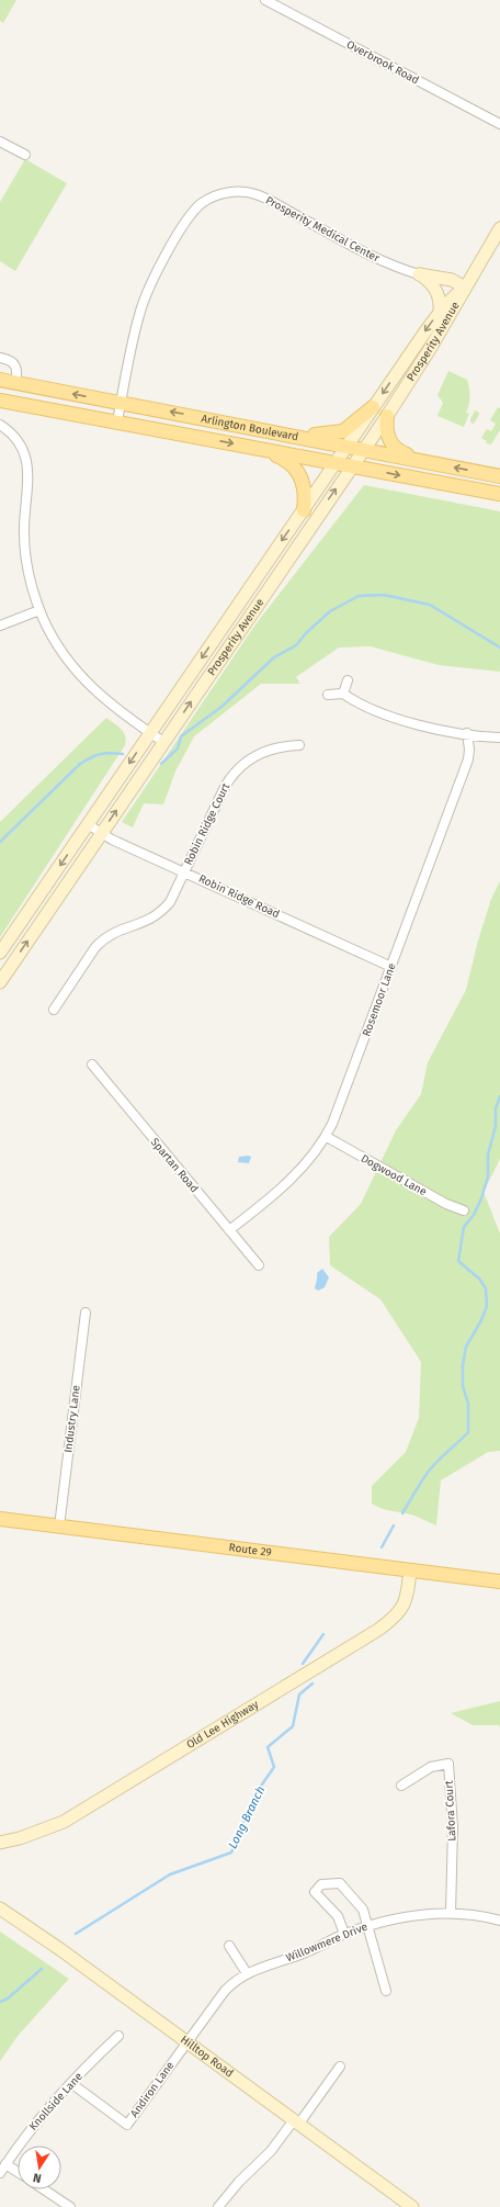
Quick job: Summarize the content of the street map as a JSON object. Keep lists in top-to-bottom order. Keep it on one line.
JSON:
{"streets":{"main road":["Prosperity Avenue","Arlington Boulevard","Route 29","Old Lee Highway","Hilltop Road"],"street":["Overbrook Road","Prosperity Medical Center","Robin Ridge Court","Robin Ridge Road","Rosemoor Lane","Spartan Road","Dogwood Lane","Industry Lane","Lafora Court","Willowmere Drive","Andiron Lane","Knollside Lane"]},"crossings":[["Prosperity Medical Center","Arlington Boulevard"],["Prosperity Avenue","Arlington Boulevard"],["Prosperity Avenue","Robin Ridge Road"],["Robin Ridge Court","Robin Ridge Road"],["Robin Ridge Road","Rosemoor Lane"],["Rosemoor Lane","Spartan Road"],["Rosemoor Lane","Dogwood Lane"],["Industry Lane","Route 29"],["Route 29","Old Lee Highway"],["Lafora Court","Willowmere Drive"],["Willowmere Drive","Hilltop Road"],["Willowmere Drive","Andiron Lane"],["Hilltop Road","Andiron Lane"],["Andiron Lane","Knollside Lane"]],"water":["Long Branch"],"north":"bottom"}
